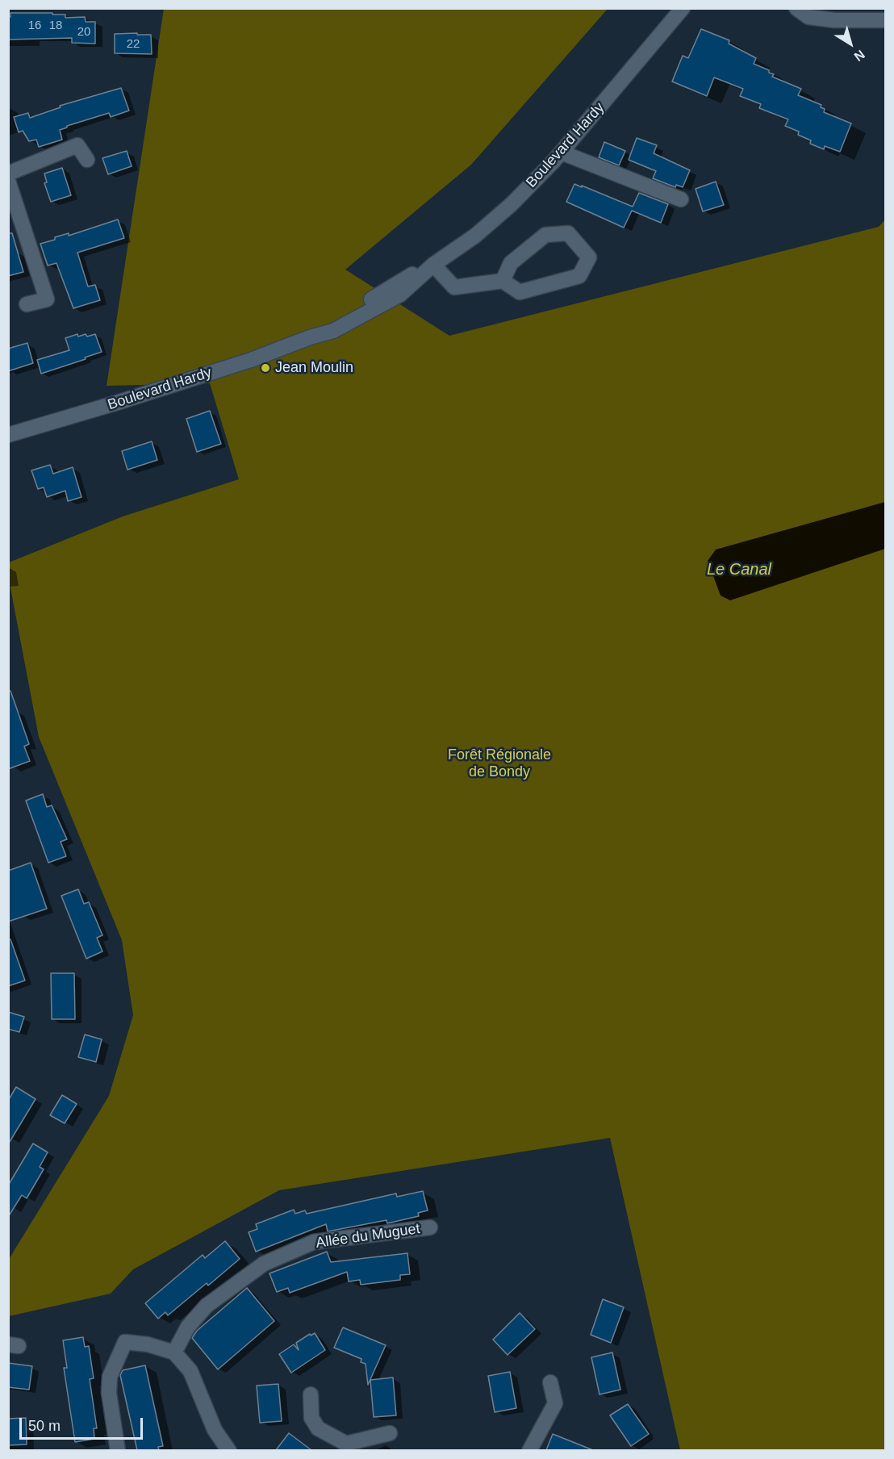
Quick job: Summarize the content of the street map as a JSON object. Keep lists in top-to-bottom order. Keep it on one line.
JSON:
{"streets":{"street":["Boulevard Hardy","Allée du Muguet"]},"water":["Le Canal"],"parks":["Forêt Régionale de Bondy"],"places":["Jean Moulin"],"house_numbers":["16","18","20","22"],"scale_bar":"50 m","north":"bottom right"}
